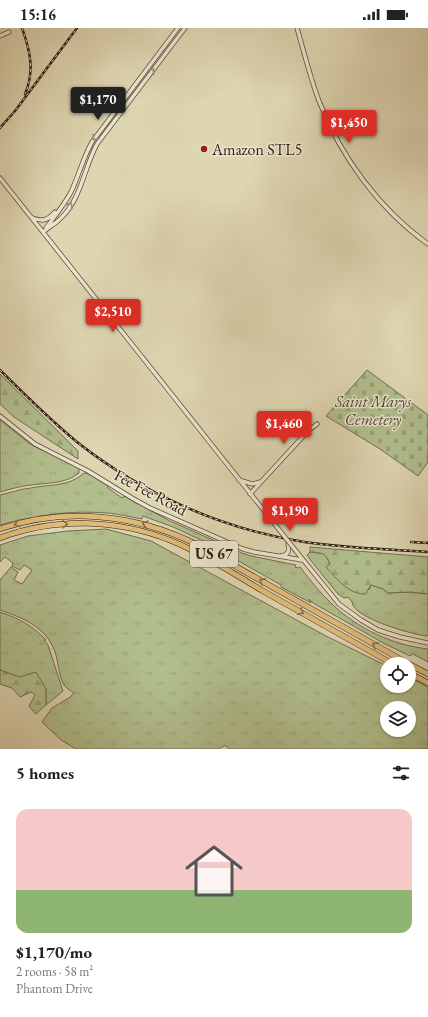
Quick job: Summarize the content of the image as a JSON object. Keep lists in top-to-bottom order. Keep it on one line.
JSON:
{"streets":{"highway":["US 67"],"street":["Fee Fee Road"]},"parks":["Saint Marys Cemetery"],"places":["Amazon STL5"],"page":{"status":"15:16","price":["$1,170","$1,450","$2,510","$1,460","$1,190"],"heading":"5 homes","list":[{"name":"$1,170/mo","note":"2 rooms · 58 m² · Phantom Drive"}]}}
